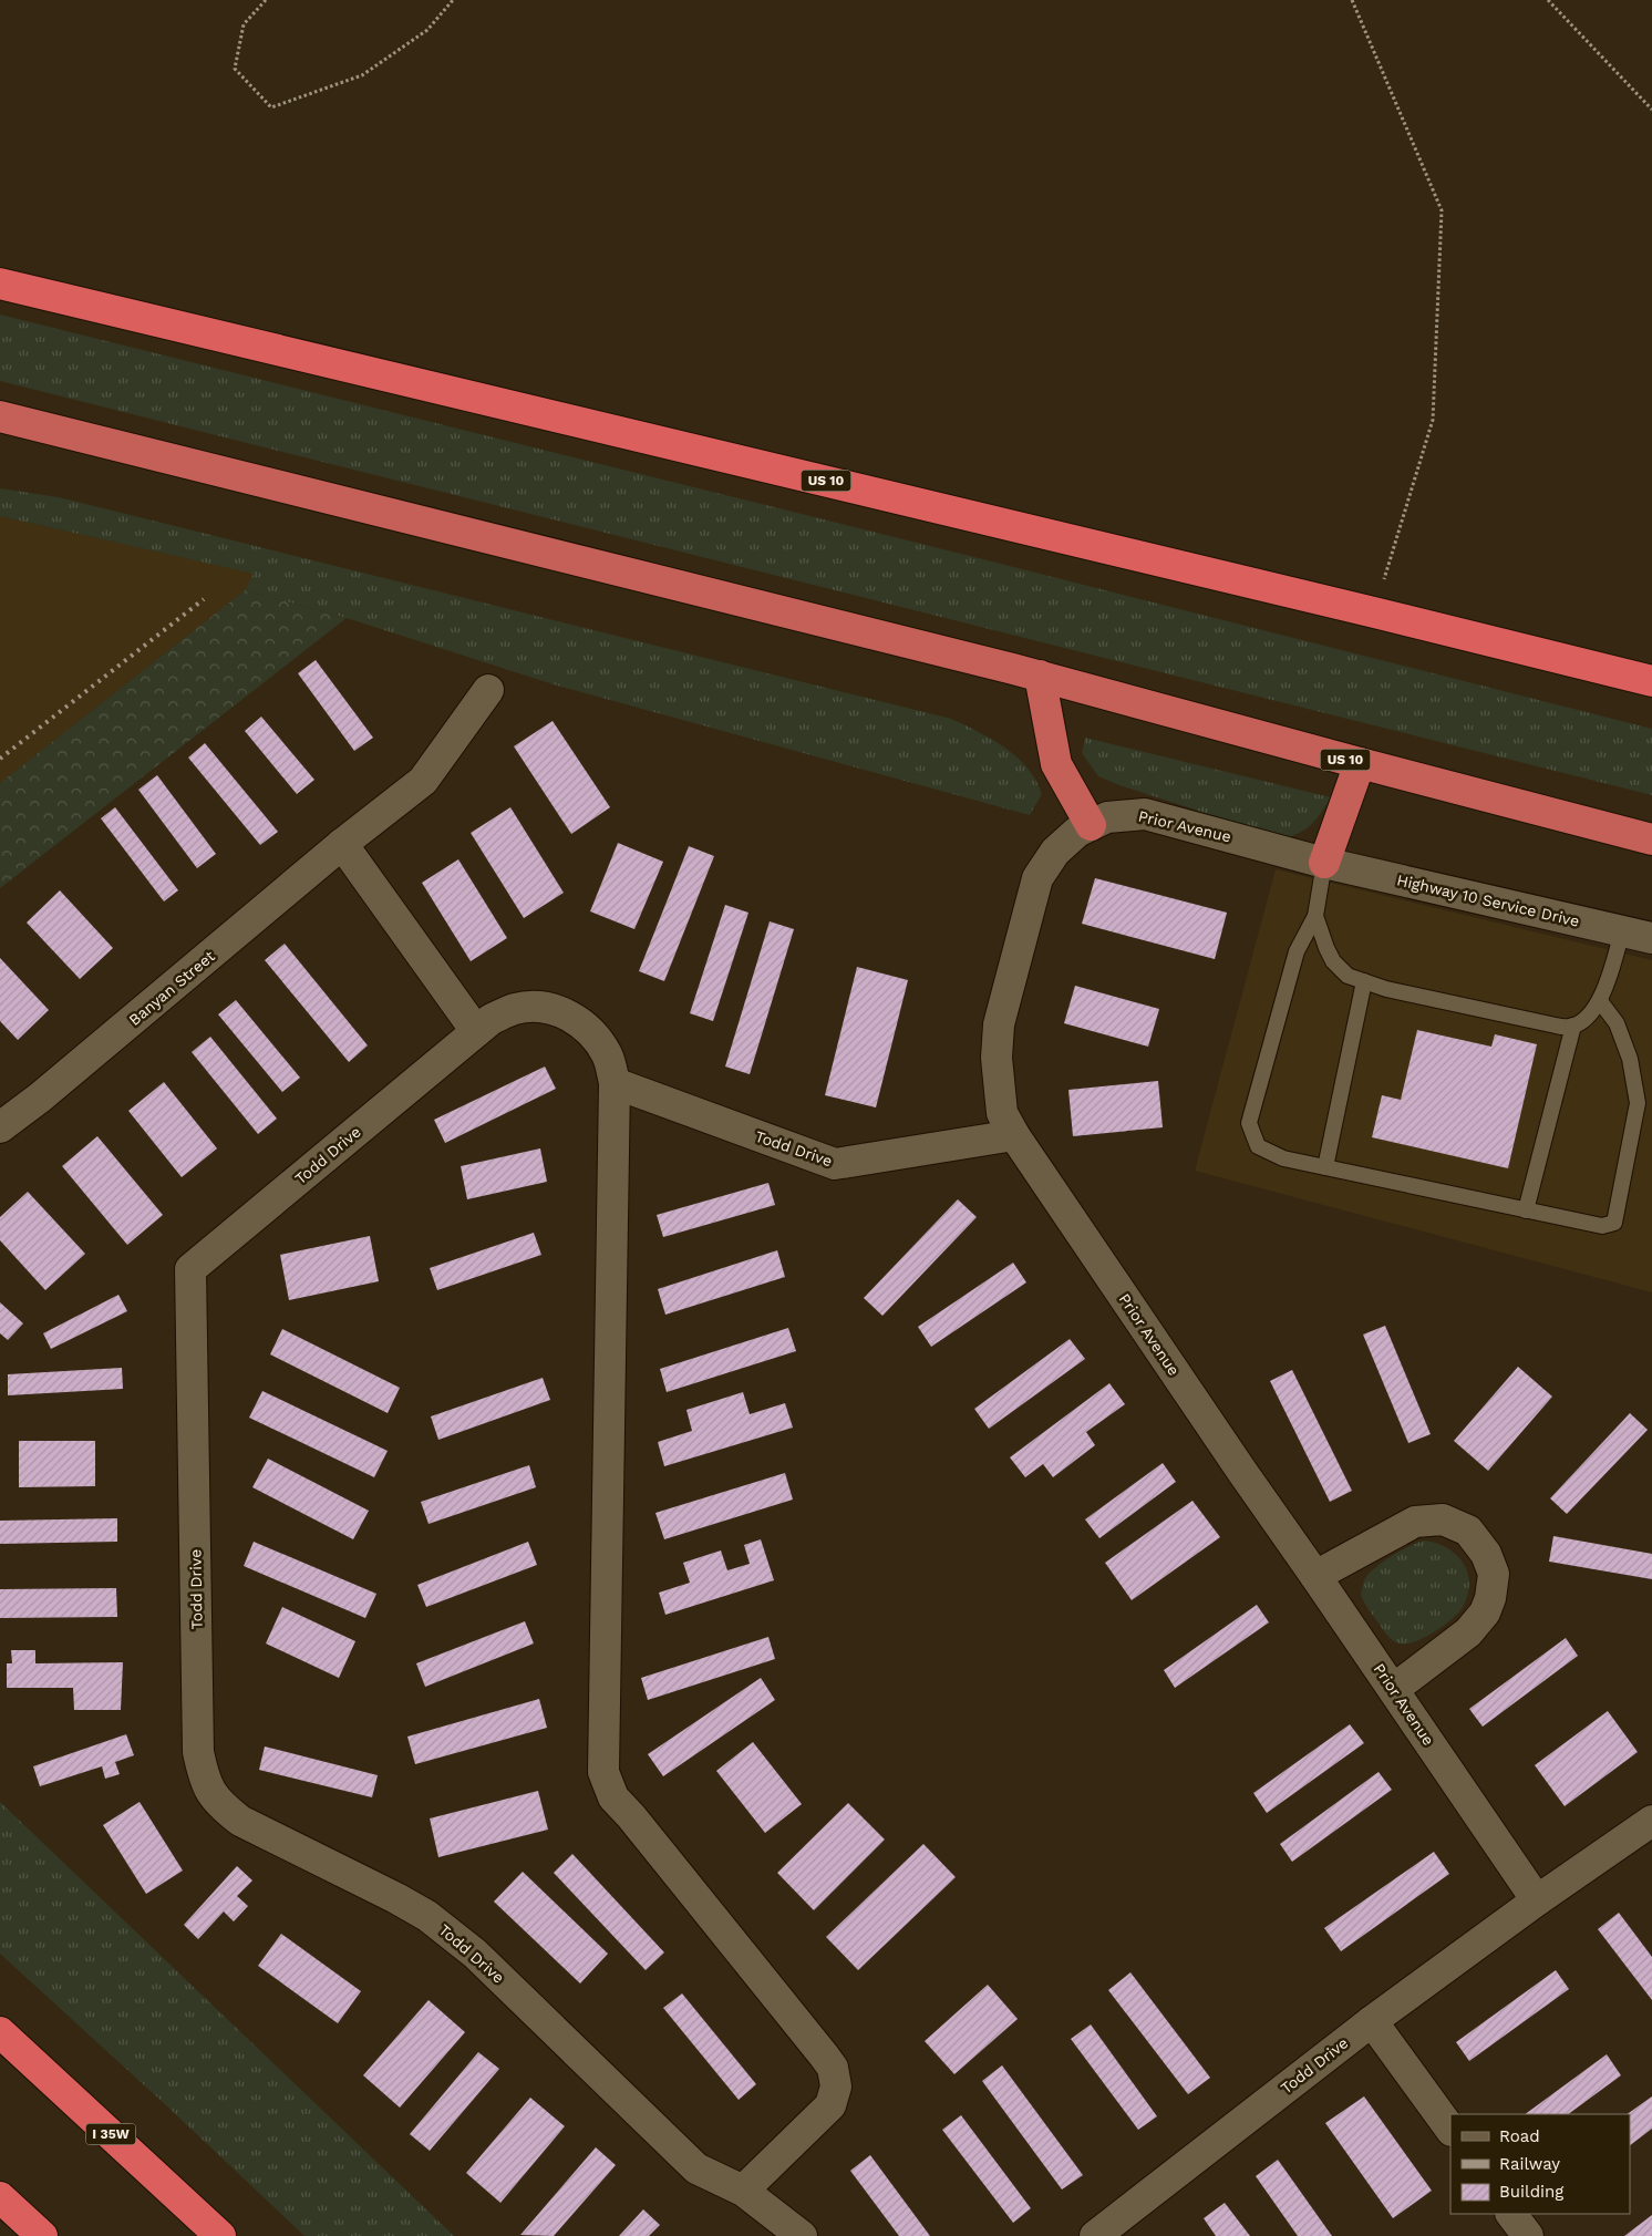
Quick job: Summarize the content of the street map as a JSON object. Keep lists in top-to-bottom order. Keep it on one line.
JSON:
{"streets":{"highway":["US 10","I 35W"],"street":["Prior Avenue","Highway 10 Service Drive","Banyan Street","Todd Drive"]},"crossings":[["Prior Avenue","Highway 10 Service Drive"],["Prior Avenue","Todd Drive"]],"legend":["Road","Railway","Building"]}
